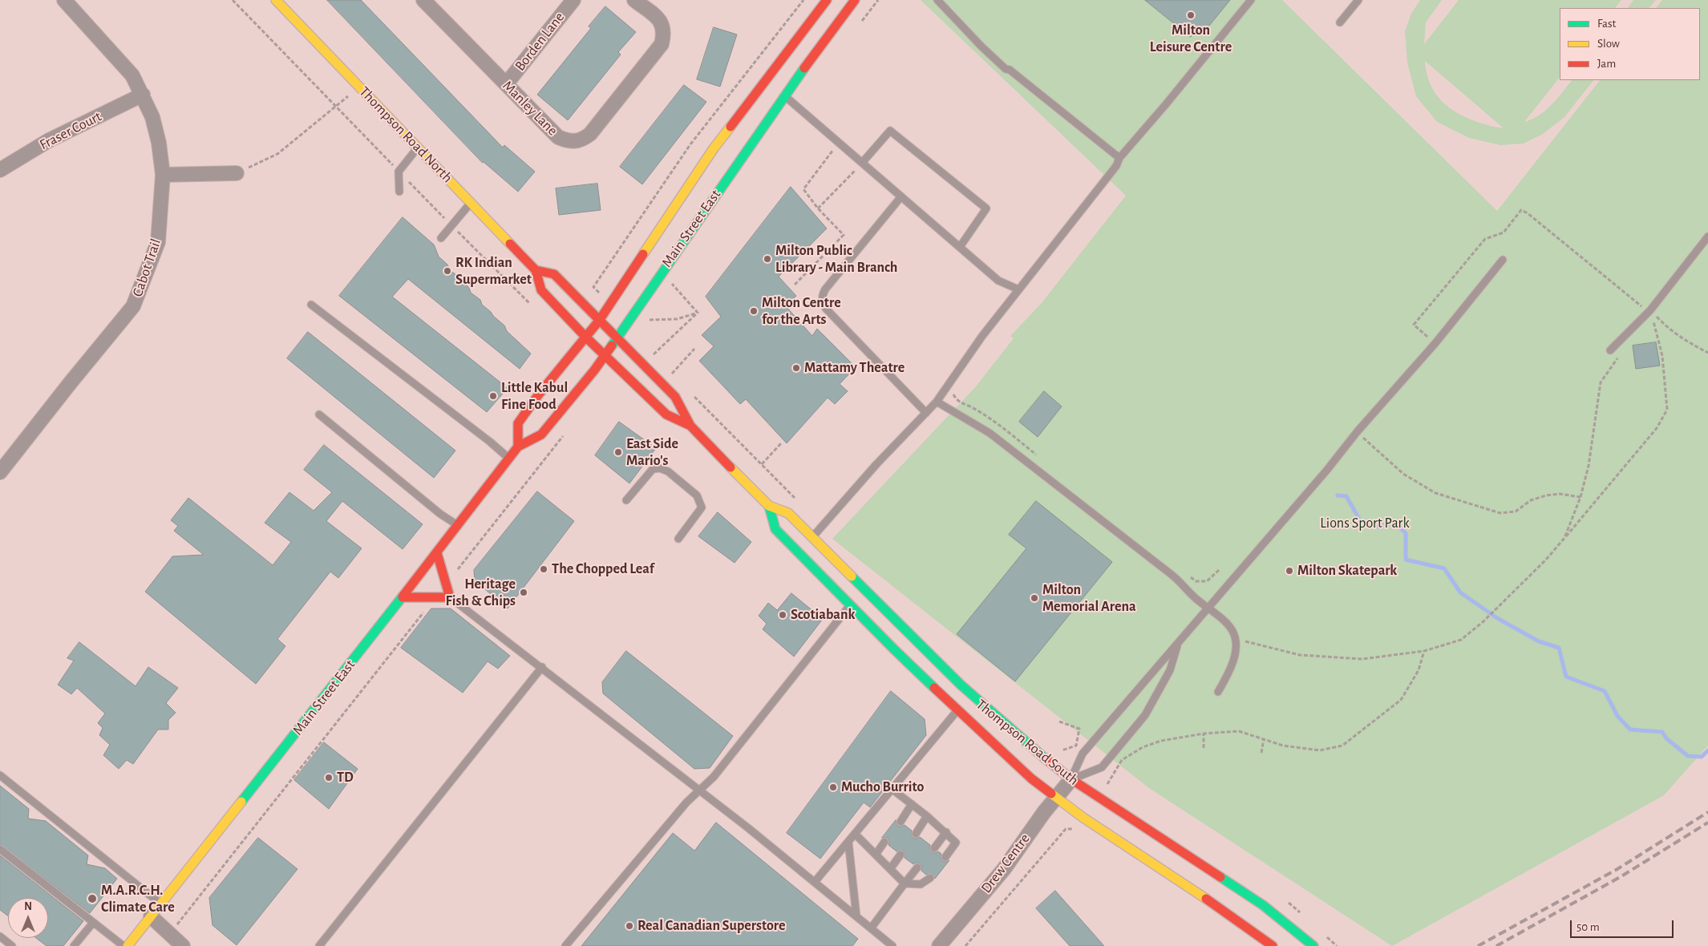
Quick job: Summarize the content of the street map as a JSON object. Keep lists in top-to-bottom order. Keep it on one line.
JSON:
{"streets":{"main road":["Thompson Road North","Main Street East","Thompson Road South"],"street":["Borden Lane","Manley Lane","Fraser Court","Cabot Trail","Drew Centre"]},"crossings":[["Borden Lane","Manley Lane"],["Fraser Court","Cabot Trail"],["Thompson Road North","Main Street East"],["Thompson Road North","Thompson Road South"],["Main Street East","Thompson Road South"],["Thompson Road South","Drew Centre"]],"parks":["Lions Sport Park"],"places":["Milton Leisure Centre","Milton Public Library - Main Branch","RK Indian Supermarket","Milton Centre for the Arts","Mattamy Theatre","Little Kabul Fine Food","East Side Mario's","The Chopped Leaf","Milton Skatepark","Heritage Fish & Chips","Milton Memorial Arena","Scotiabank","TD","Mucho Burrito","M.A.R.C.H. Climate Care","Real Canadian Superstore"],"legend":["Fast","Slow","Jam"],"scale_bar":"50 m","north":"top"}
